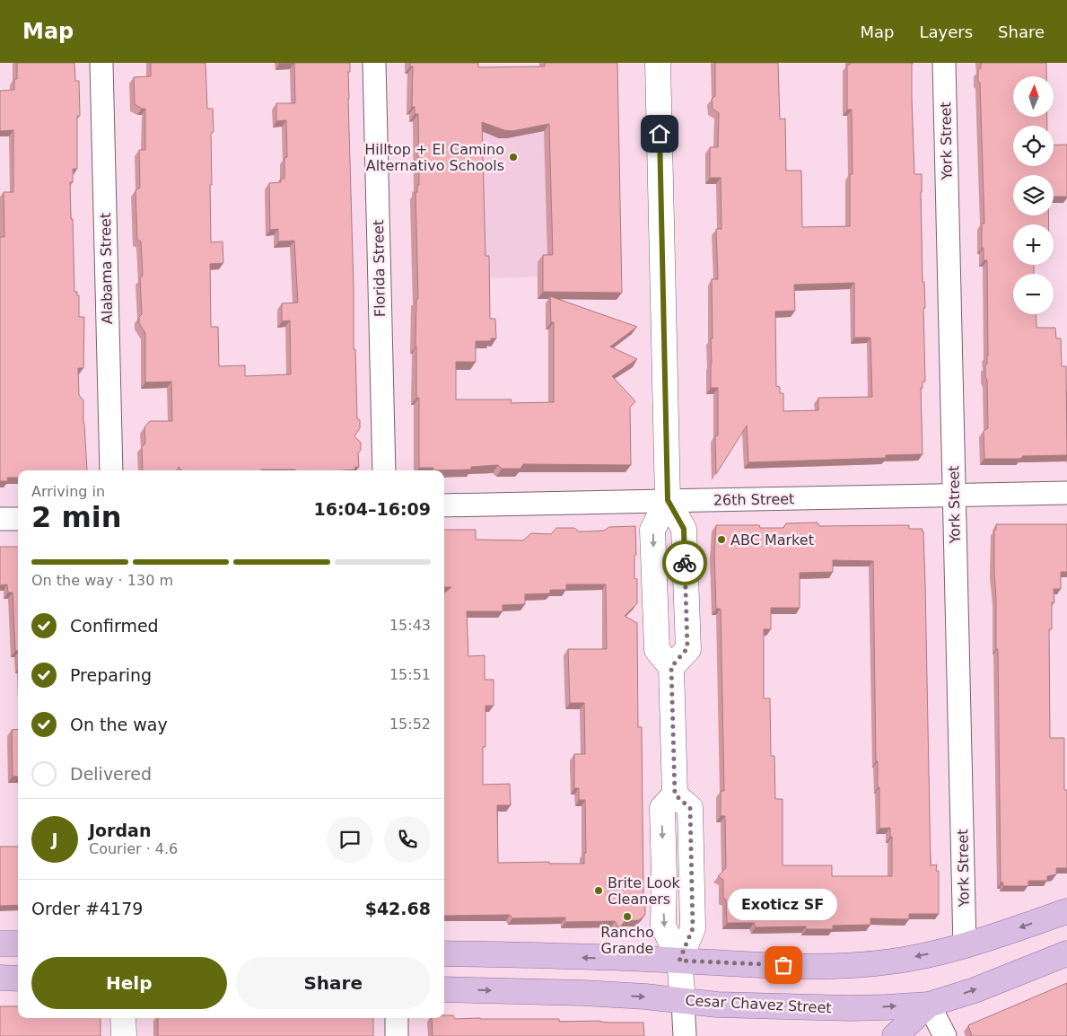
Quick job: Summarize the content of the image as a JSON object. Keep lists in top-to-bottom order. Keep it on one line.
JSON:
{"streets":{"main road":["Cesar Chavez Street"],"street":["York Street","Alabama Street","Florida Street","26th Street"]},"crossings":[["York Street","26th Street"]],"places":["Hilltop + El Camino Alternativo Schools","ABC Market","Brite Look Cleaners","Rancho Grande","Exoticz SF"],"north":"top","page":{"header":"Map","nav":["Map","Layers","Share"],"map_buttons":["+","−"],"heading":["2 min","Arriving in","16:04–16:09"],"panel":["Jordan","Courier · 4.6","Order #4179","$42.68"],"bar":"On the way · 130 m","list":[["Confirmed","15:43"],["Preparing","15:51"],["On the way","15:52"],"Delivered"],"round":"J","bubble":"Exoticz SF","buttons":["Help","Share"]}}
